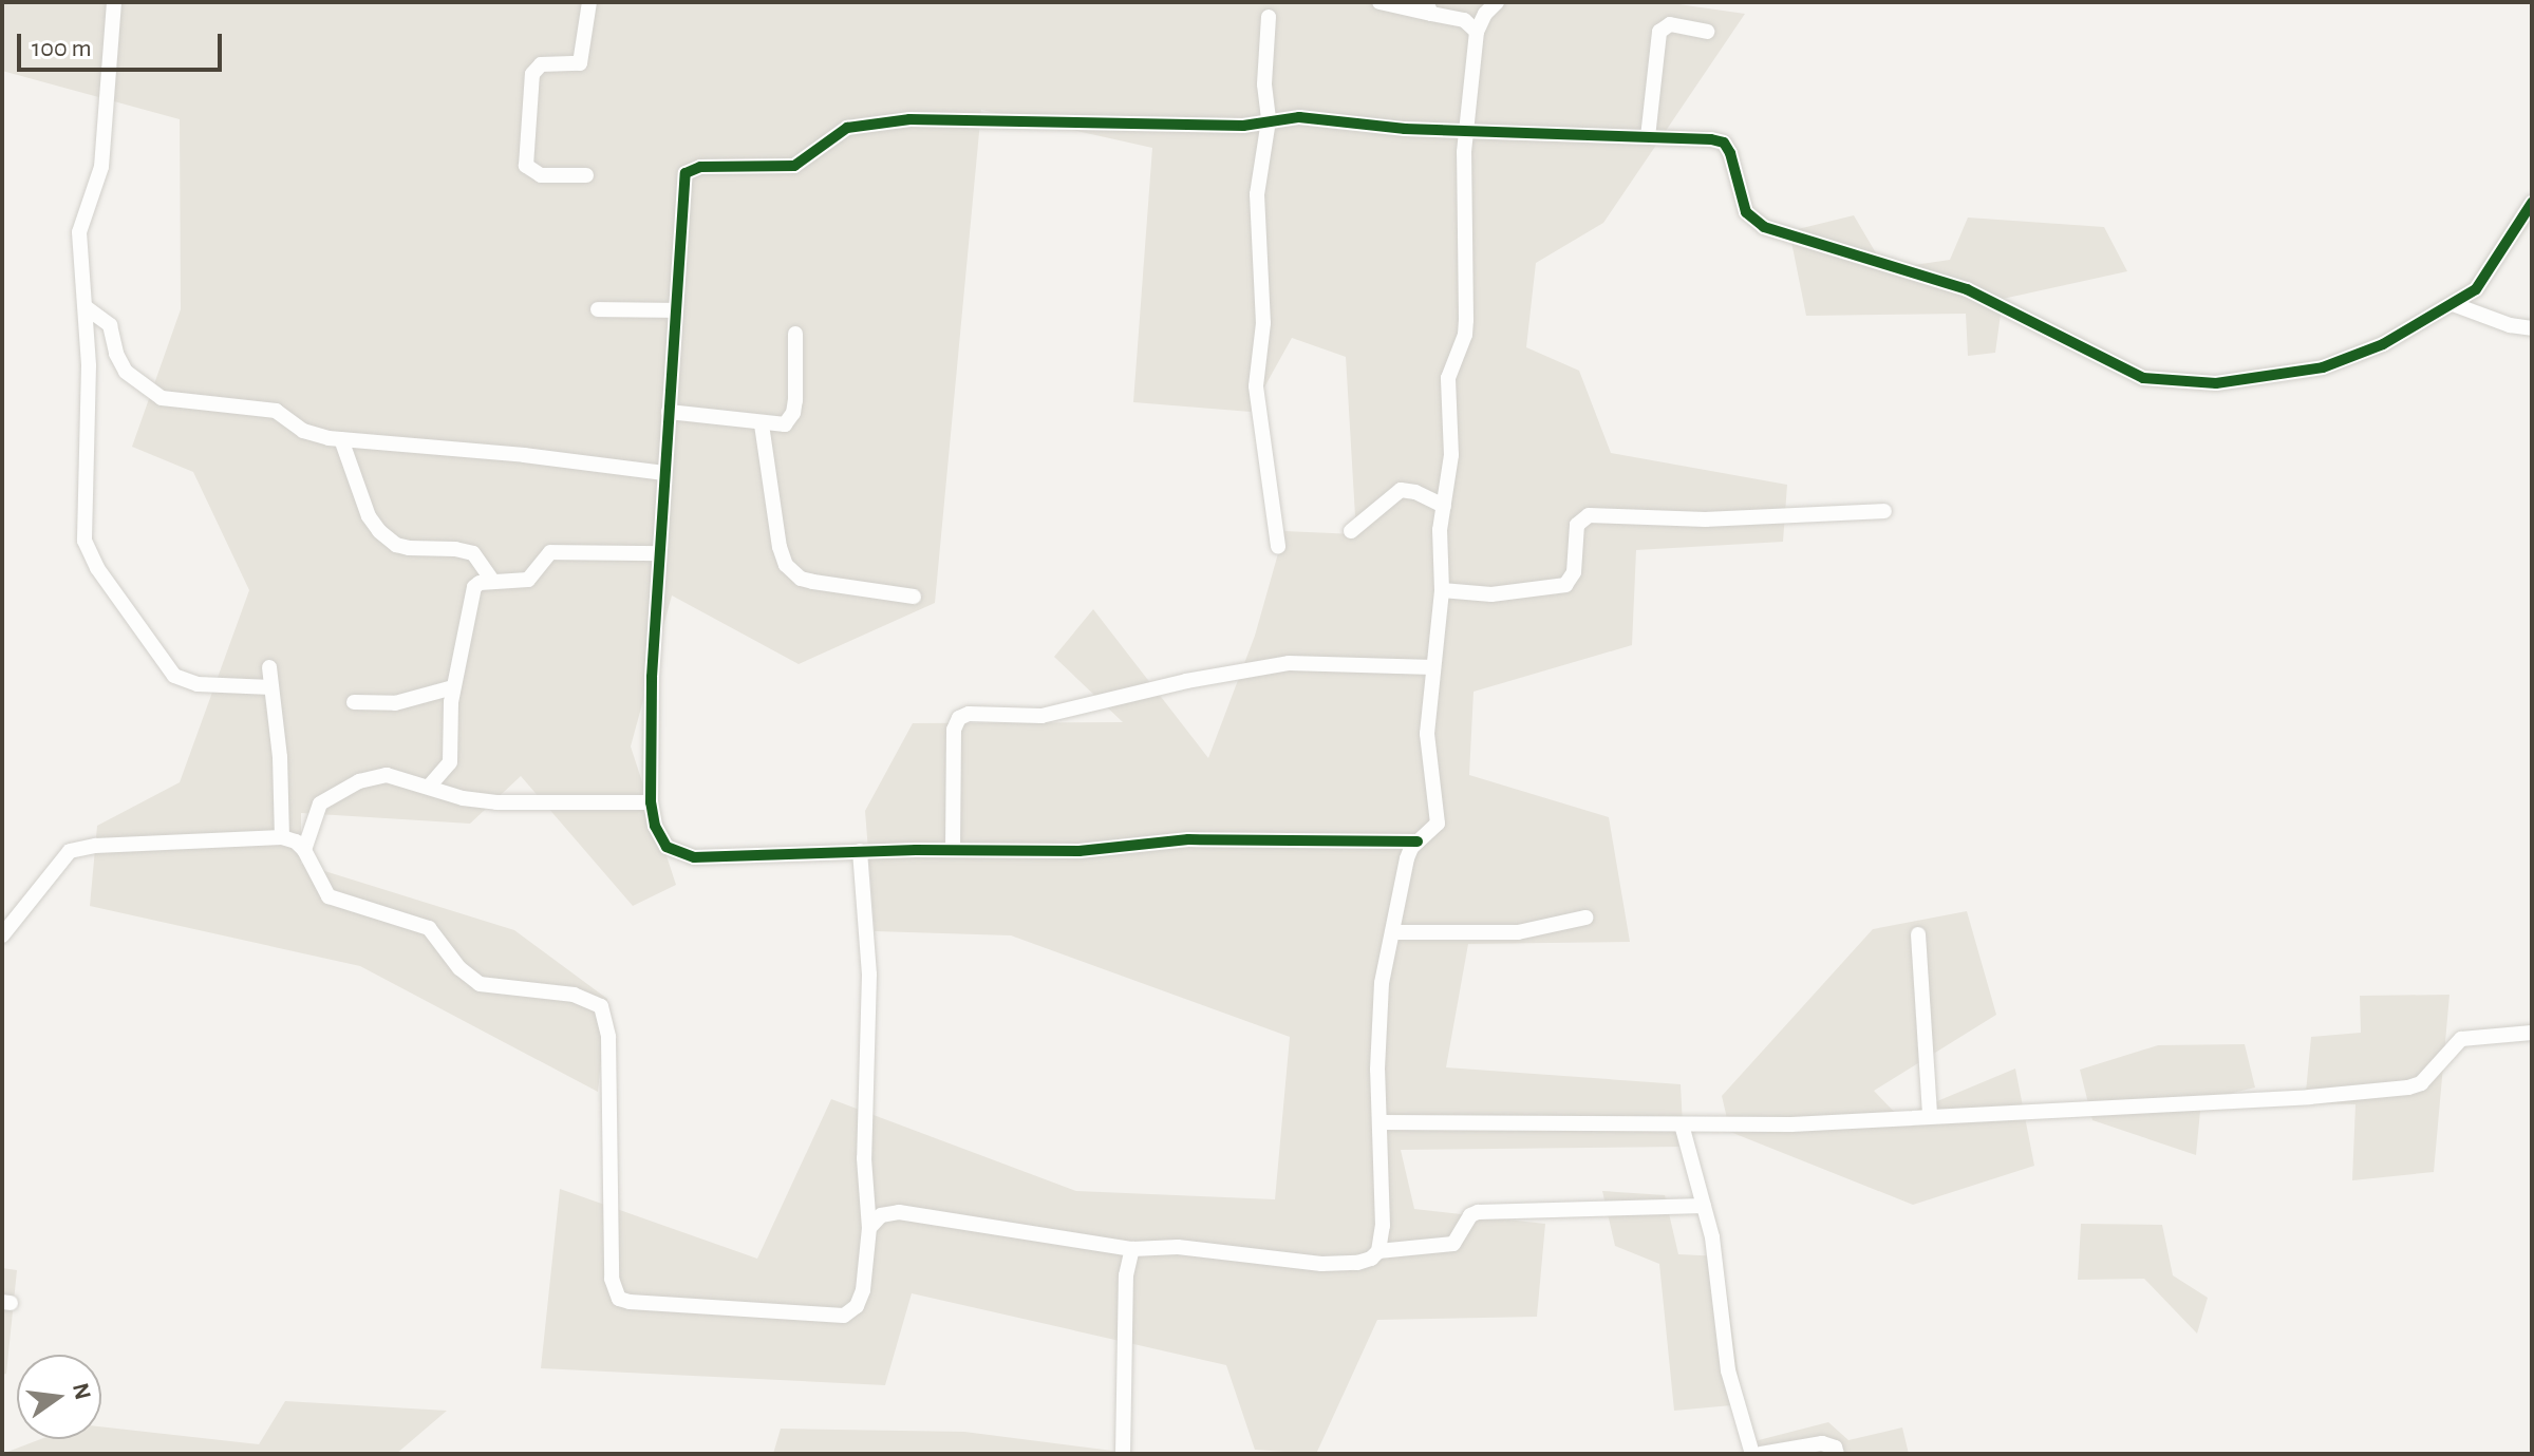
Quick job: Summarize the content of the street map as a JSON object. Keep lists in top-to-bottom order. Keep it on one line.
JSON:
{"scale_bar":"100 m","north":"right"}
